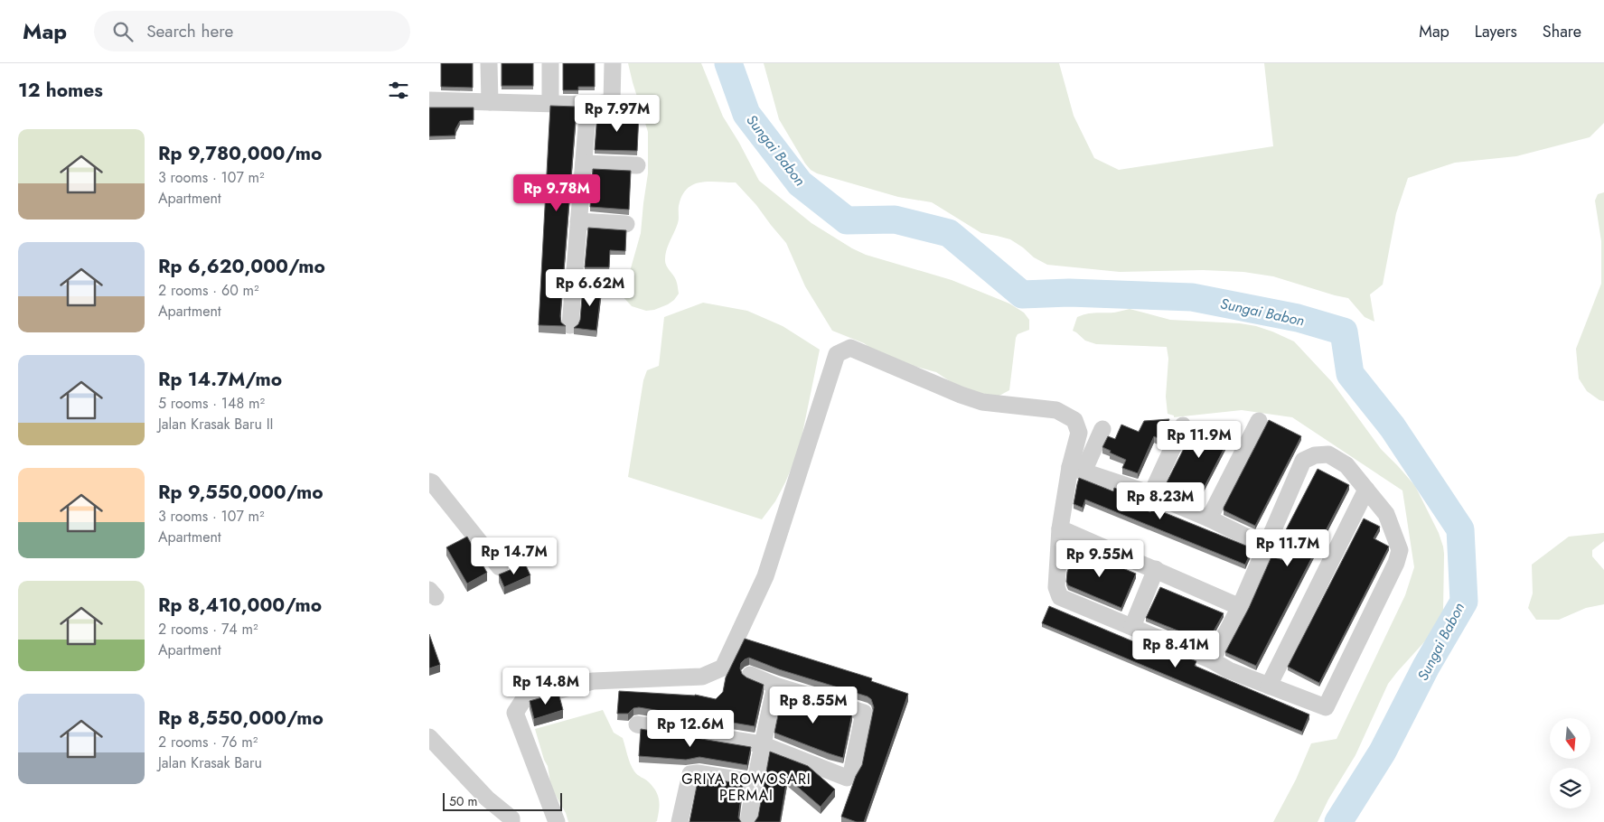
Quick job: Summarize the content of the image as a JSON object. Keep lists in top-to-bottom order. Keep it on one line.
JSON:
{"districts":["GRIYA ROWOSARI PERMAI"],"water":["Sungai Babon"],"scale_bar":"50 m","north":"bottom","page":{"header":"Map","search":"Search here","nav":["Map","Layers","Share"],"heading":"12 homes","price":["Rp 7.97M","Rp 9.78M","Rp 6.62M","Rp 11.9M","Rp 8.23M","Rp 11.7M","Rp 14.7M","Rp 9.55M","Rp 8.41M","Rp 14.8M","Rp 8.55M","Rp 12.6M"],"list":[{"name":"Rp 9,780,000/mo","note":"3 rooms · 107 m² · Apartment"},{"name":"Rp 6,620,000/mo","note":"2 rooms · 60 m² · Apartment"},{"name":"Rp 14.7M/mo","note":"5 rooms · 148 m² · Jalan Krasak Baru II"},{"name":"Rp 9,550,000/mo","note":"3 rooms · 107 m² · Apartment"},{"name":"Rp 8,410,000/mo","note":"2 rooms · 74 m² · Apartment"},{"name":"Rp 8,550,000/mo","note":"2 rooms · 76 m² · Jalan Krasak Baru"}],"scale":"50 m"}}
